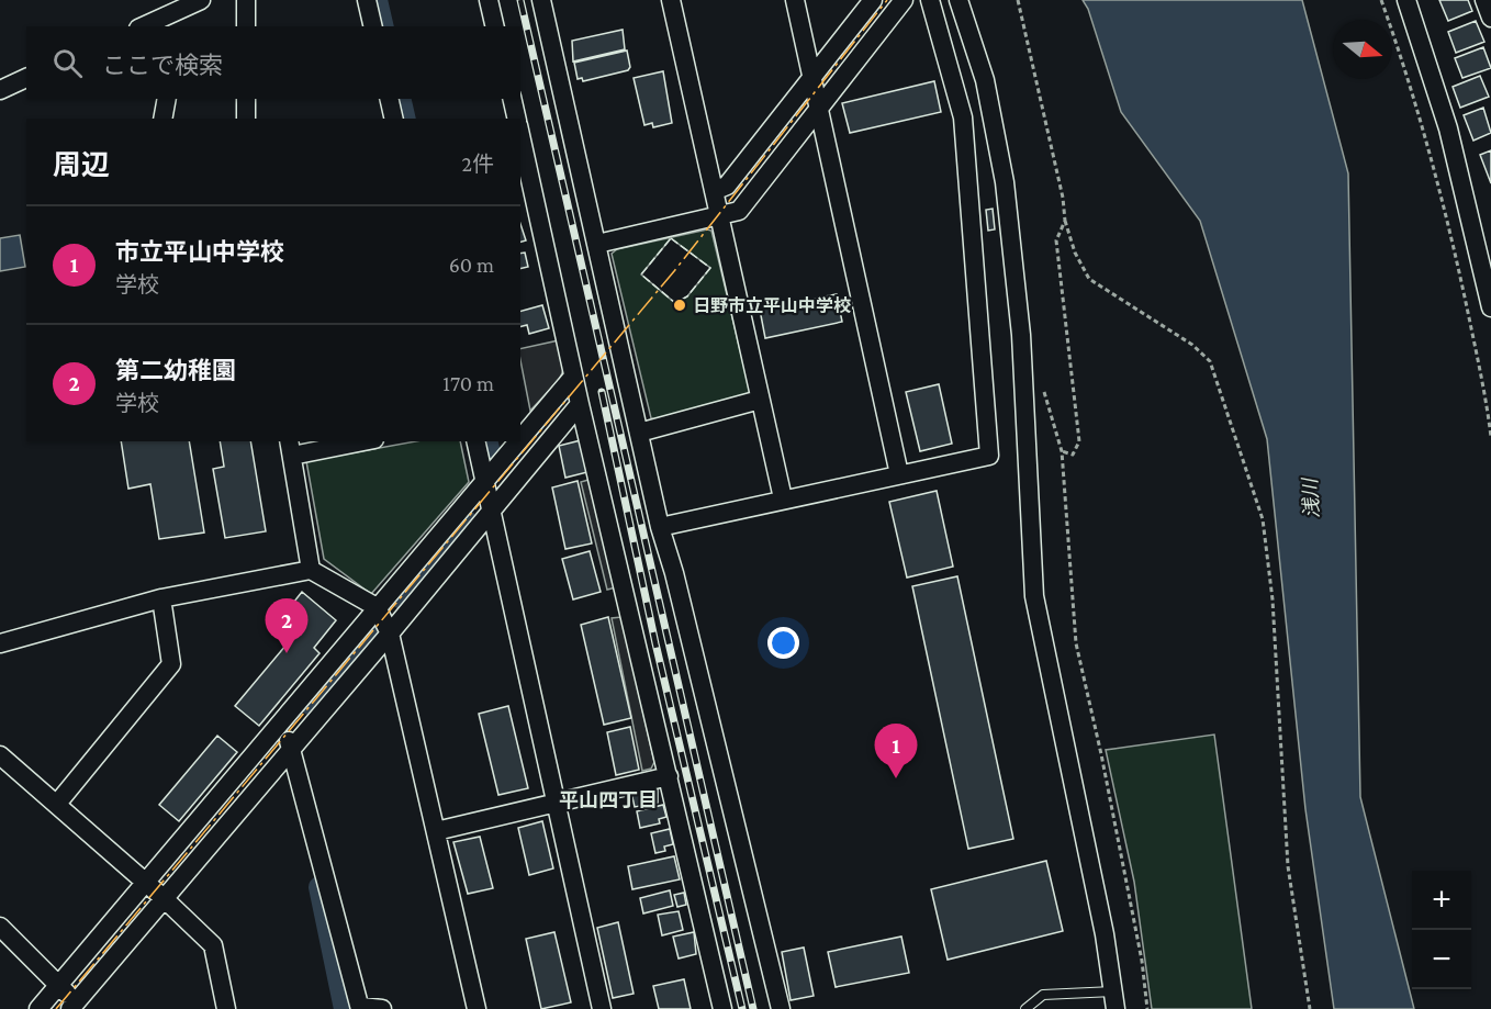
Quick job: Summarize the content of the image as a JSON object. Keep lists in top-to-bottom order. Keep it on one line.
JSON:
{"districts":["平山四丁目"],"water":["浅川"],"places":["日野市立平山中学校"],"north":"right","page":{"search":"ここで検索","heading":["周辺","2件"],"list":[{"mark":"1","name":"市立平山中学校","note":"学校","value":"60 m"},{"mark":"2","name":"第二幼稚園","note":"学校","value":"170 m"}],"pins":["2","1"],"map_buttons":["+","−"]}}
